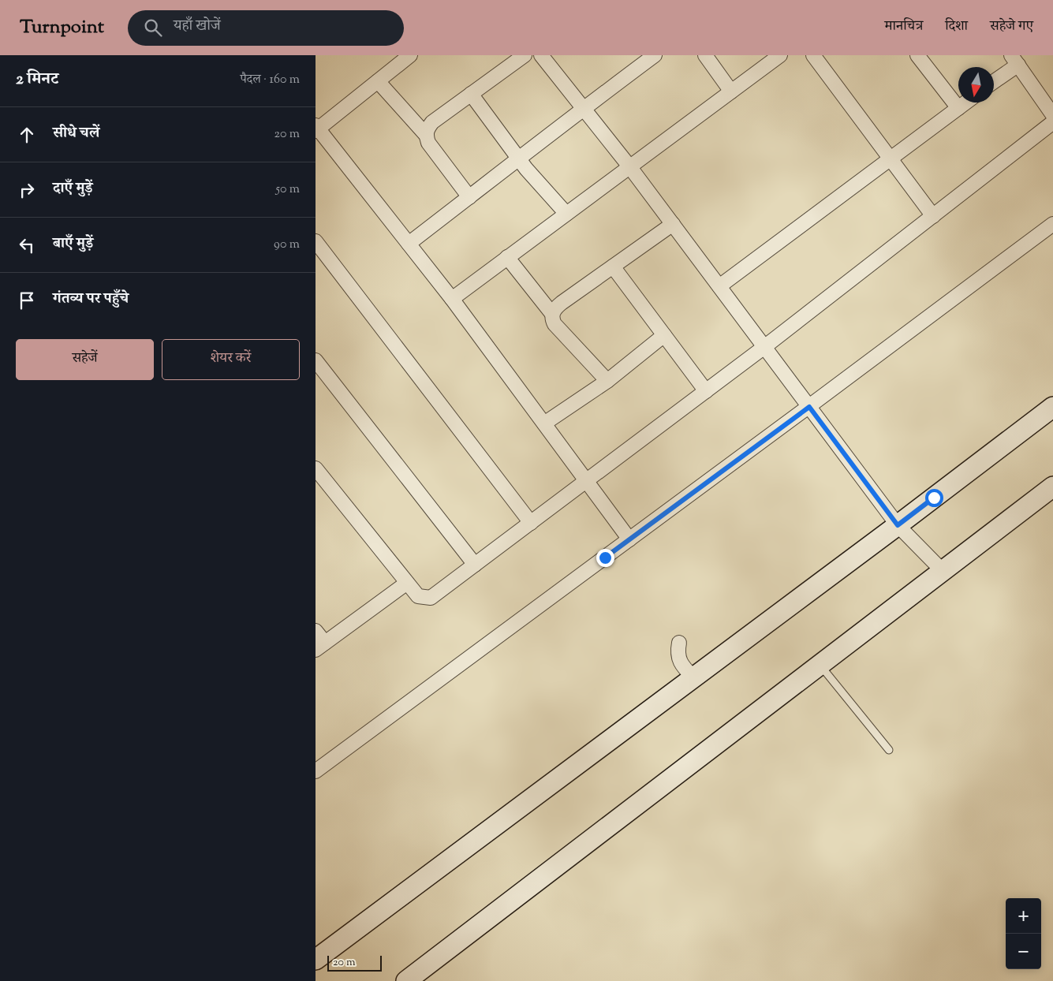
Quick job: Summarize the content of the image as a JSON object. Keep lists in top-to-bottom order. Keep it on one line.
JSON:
{"scale_bar":"20 m","north":"bottom","page":{"header":"Turnpoint","search":"यहाँ खोजें","nav":["मानचित्र","दिशा","सहेजे गए"],"heading":["2 मिनट","पैदल · 160 m"],"list":[["सीधे चलें","20 m"],["दाएँ मुड़ें","50 m"],["बाएँ मुड़ें","90 m"],"गंतव्य पर पहुँचे"],"buttons":["सहेजें","शेयर करें"],"map_buttons":["+","−"],"scale":"20 m"}}
